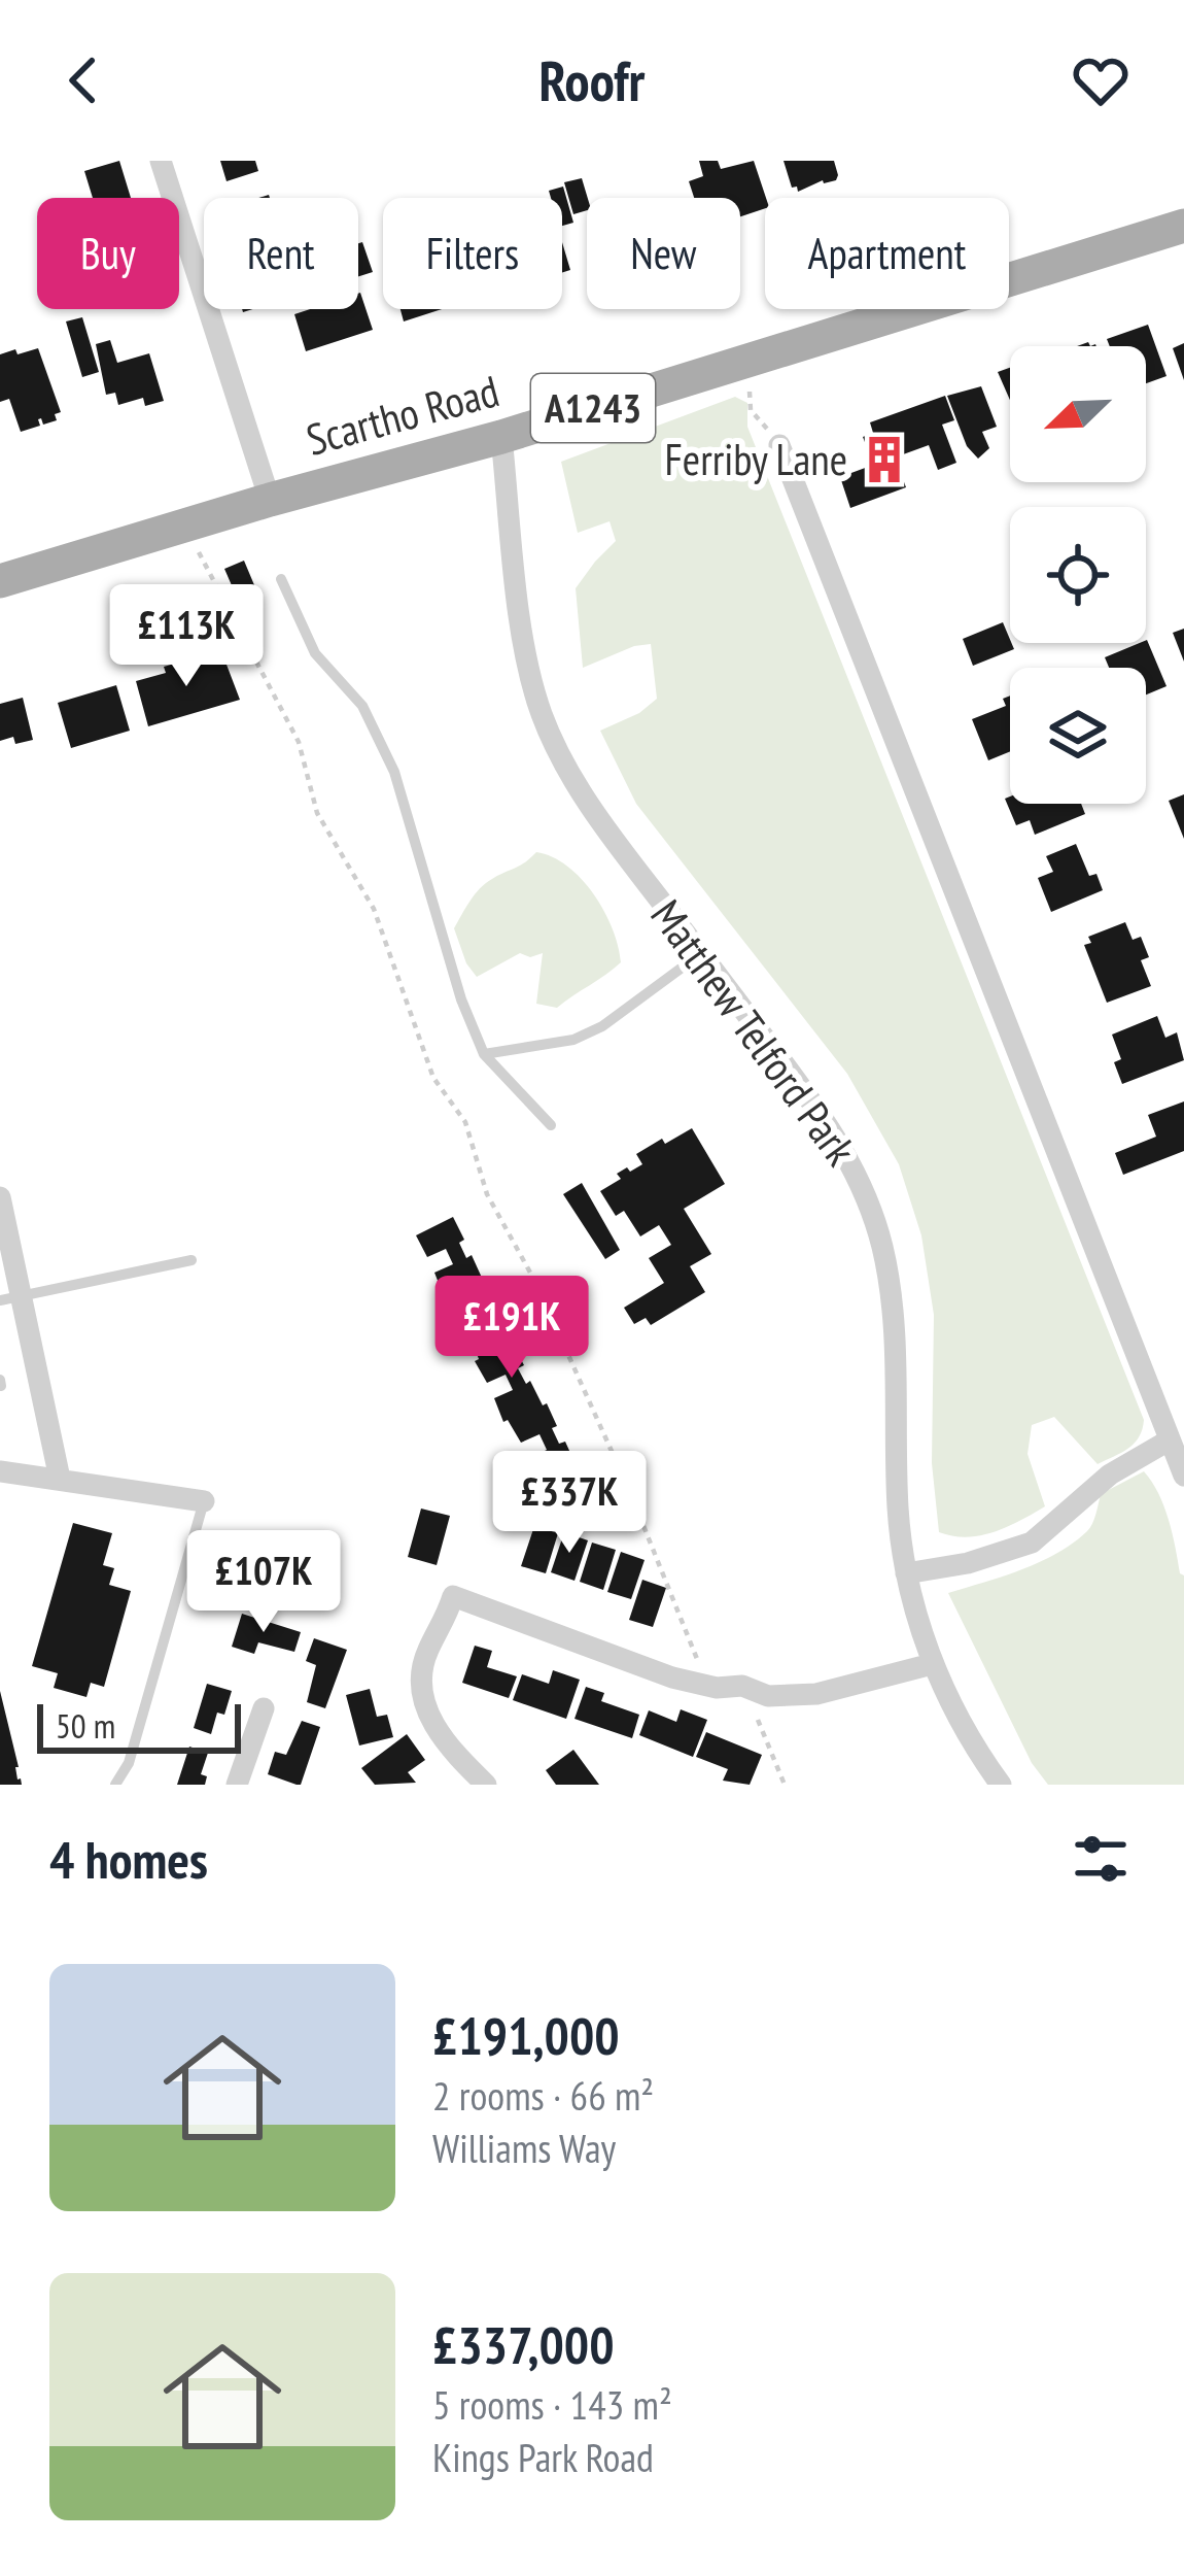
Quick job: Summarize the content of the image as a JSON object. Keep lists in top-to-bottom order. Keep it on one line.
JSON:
{"streets":{"main road":["A1243","Scartho Road"],"street":["Matthew Telford Park"]},"crossings":[["Scartho Road","Matthew Telford Park"]],"places":{"building":["Ferriby Lane"]},"scale_bar":"50 m","north":"bottom left","page":{"header":"Roofr","chip":["Buy","Rent","Filters","New","Apartment"],"price":["£113K","£191K","£337K","£107K"],"scale":"50 m","heading":"4 homes","list":[{"name":"£191,000","note":"2 rooms · 66 m² · Williams Way"},{"name":"£337,000","note":"5 rooms · 143 m² · Kings Park Road"}]}}
